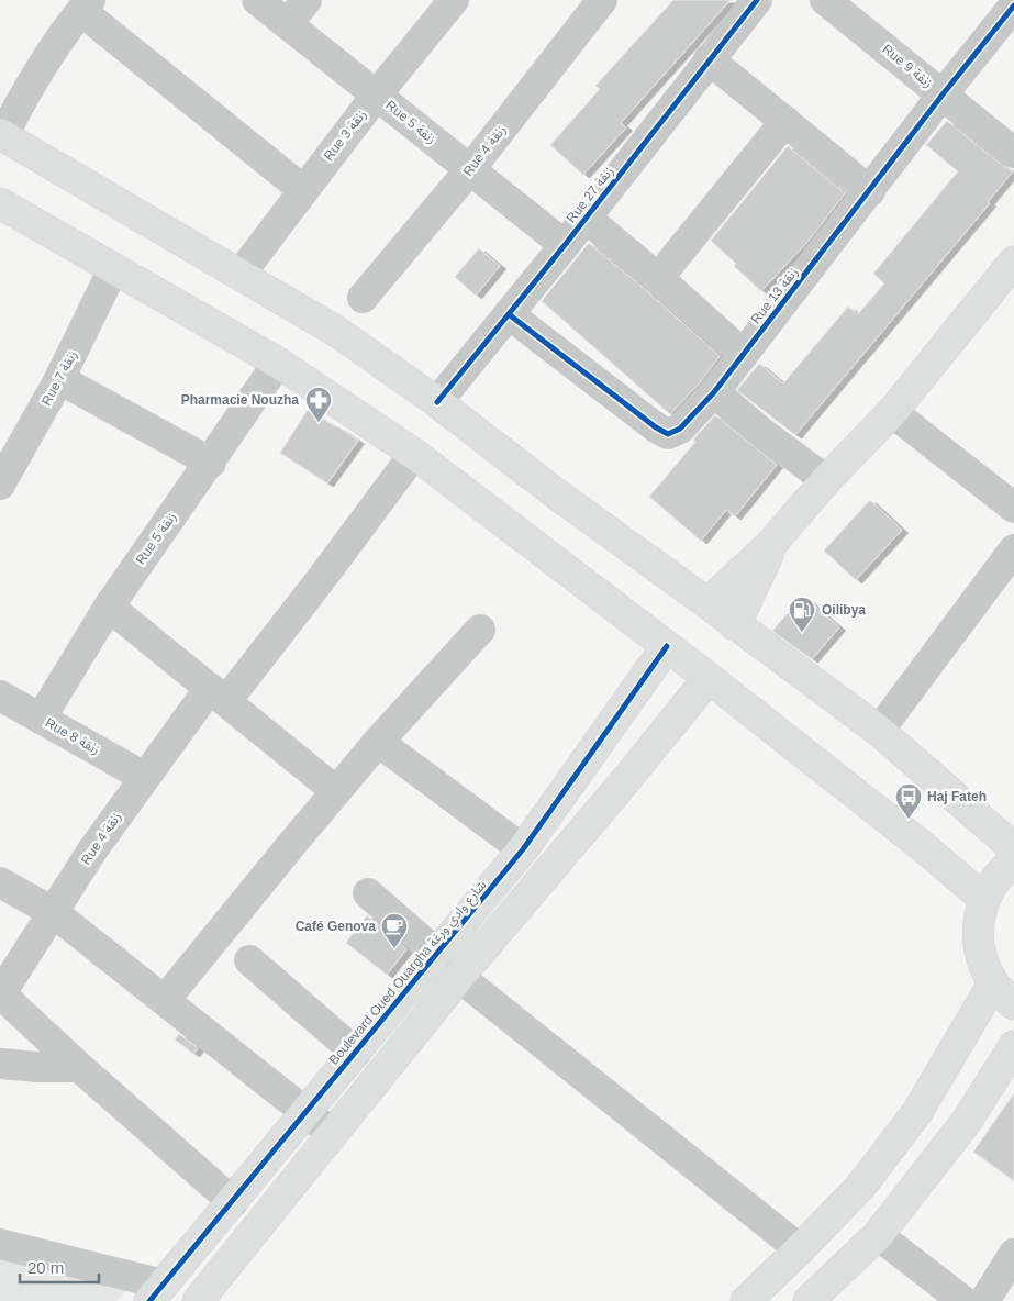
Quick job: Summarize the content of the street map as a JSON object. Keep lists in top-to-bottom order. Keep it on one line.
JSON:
{"streets":{"main road":["Boulevard Oued Ouargha شارع وادي ورغة"],"street":["Rue 9 زنقة","Rue 5 زنقة","Rue 3 زنقة","Rue 4 زنقة","Rue 27 زنقة","Rue 13 زنقة","Rue 7 زنقة","Rue 8 زنقة"]},"crossings":[["Rue 9 زنقة","Rue 13 زنقة"],["Rue 5 زنقة","Rue 3 زنقة"],["Rue 5 زنقة","Rue 4 زنقة"],["Rue 5 زنقة","Rue 27 زنقة"],["Rue 5 زنقة","Rue 8 زنقة"],["Rue 4 زنقة","Rue 8 زنقة"],["Rue 27 زنقة","Rue 13 زنقة"]],"places":{"pharmacy":["Pharmacie Nouzha"],"fuel station":["Oilibya"],"bus stop":["Haj Fateh"],"cafe":["Café Genova"]},"scale_bar":"20 m"}
